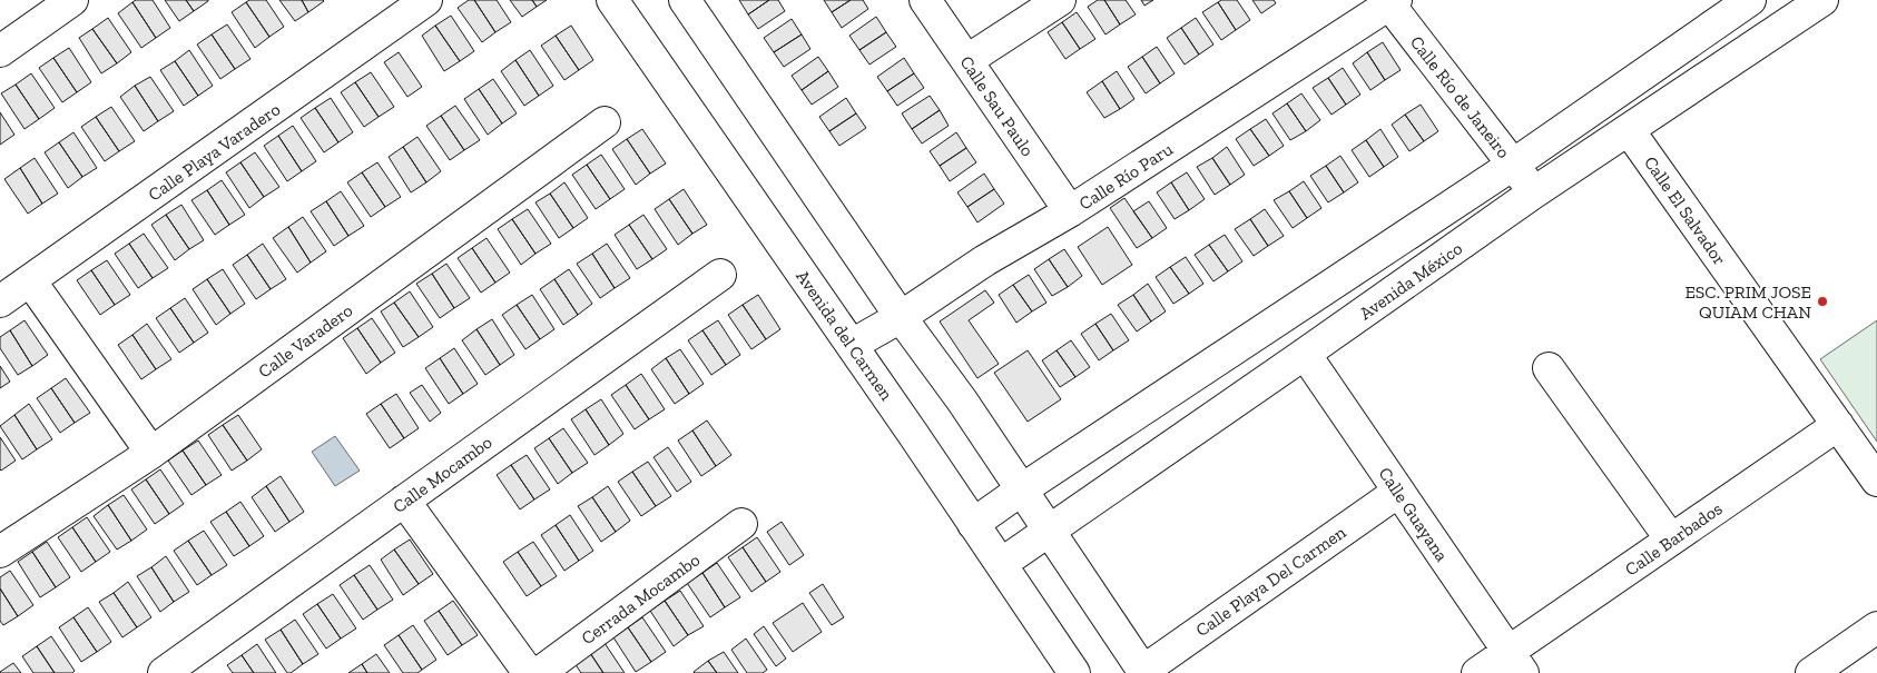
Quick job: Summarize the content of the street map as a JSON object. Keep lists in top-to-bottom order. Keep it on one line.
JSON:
{"streets":{"street":["Calle Río de Janeiro","Calle Sau Paulo","Calle Playa Varadero","Calle Río Paru","Calle El Salvador","Avenida México","Avenida del Carmen","Calle Varadero","Calle Mocambo","Calle Guayana","Calle Barbados","Calle Playa Del Carmen","Cerrada Mocambo"]},"crossings":[["Calle Río de Janeiro","Calle Río Paru"],["Calle Río de Janeiro","Avenida México"],["Calle Sau Paulo","Calle Río Paru"],["Calle Río Paru","Avenida del Carmen"],["Calle El Salvador","Avenida México"],["Calle El Salvador","Calle Barbados"],["Avenida México","Avenida del Carmen"],["Avenida México","Calle Guayana"],["Calle Guayana","Calle Barbados"],["Calle Guayana","Calle Playa Del Carmen"]],"places":["ESC. PRIM JOSE QUIAM CHAN"]}
